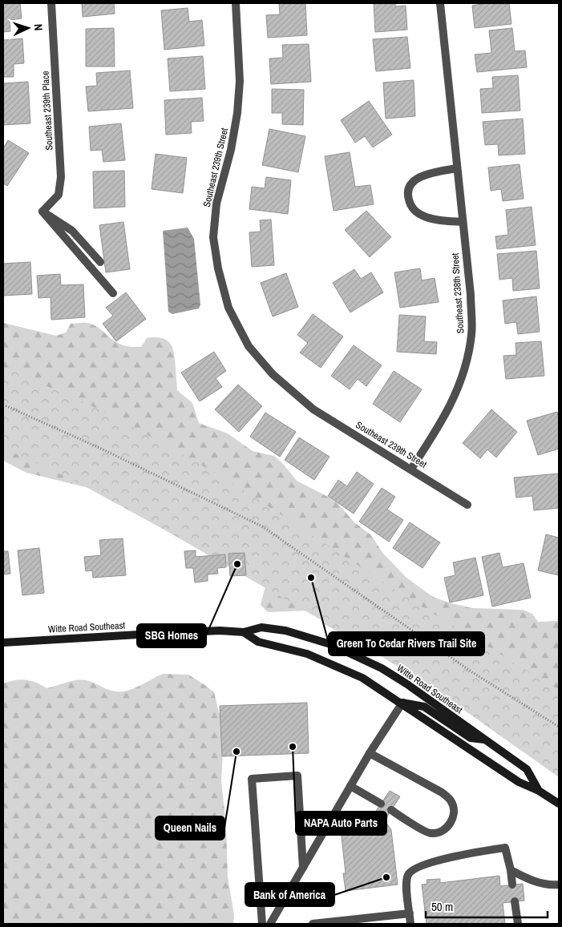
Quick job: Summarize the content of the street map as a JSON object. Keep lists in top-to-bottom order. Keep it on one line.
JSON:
{"streets":{"street":["Southeast 239th Place","Southeast 239th Street","Southeast 238th Street","Witte Road Southeast"]},"crossings":[["Southeast 239th Street","Southeast 238th Street"]],"places":["SBG Homes","Green To Cedar Rivers Trail Site","NAPA Auto Parts","Queen Nails","Bank of America"],"scale_bar":"50 m","north":"right"}
